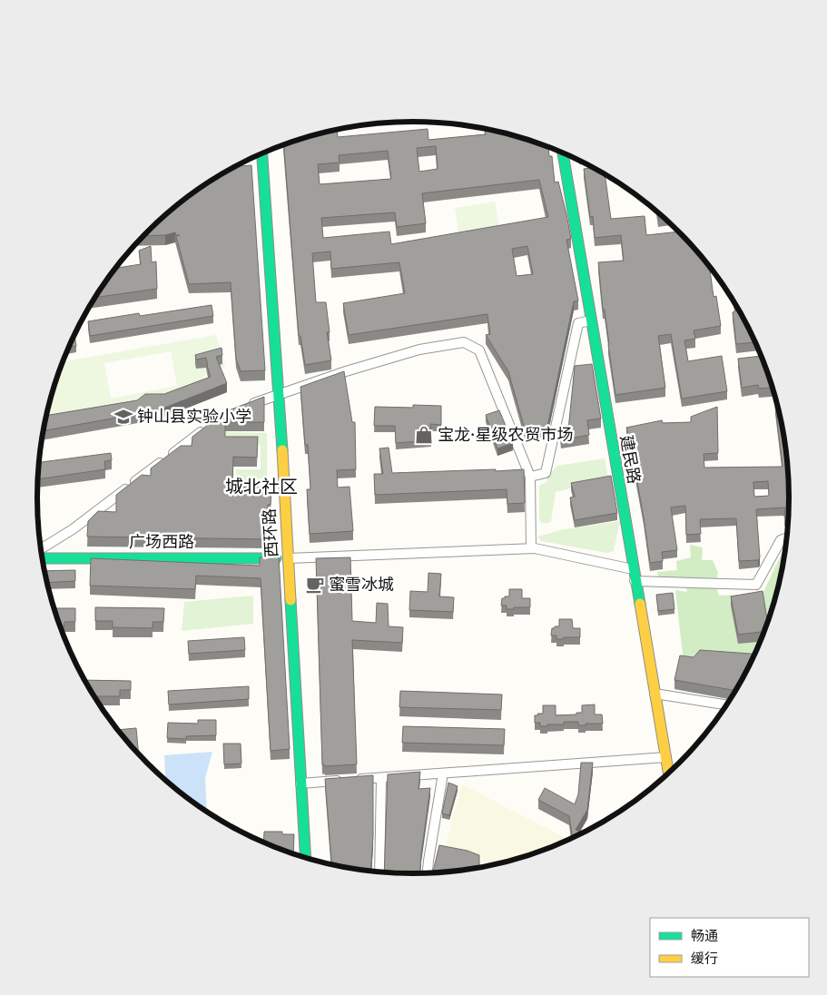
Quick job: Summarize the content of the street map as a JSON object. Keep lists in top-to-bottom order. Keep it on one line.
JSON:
{"streets":{"street":["建民路","西环路","广场西路"]},"crossings":[["西环路","广场西路"]],"districts":["城北社区"],"places":{"school or university":["钟山县实验小学"],"shop":["宝龙·星级农贸市场"],"cafe":["蜜雪冰城"]},"legend":["畅通","缓行"]}
